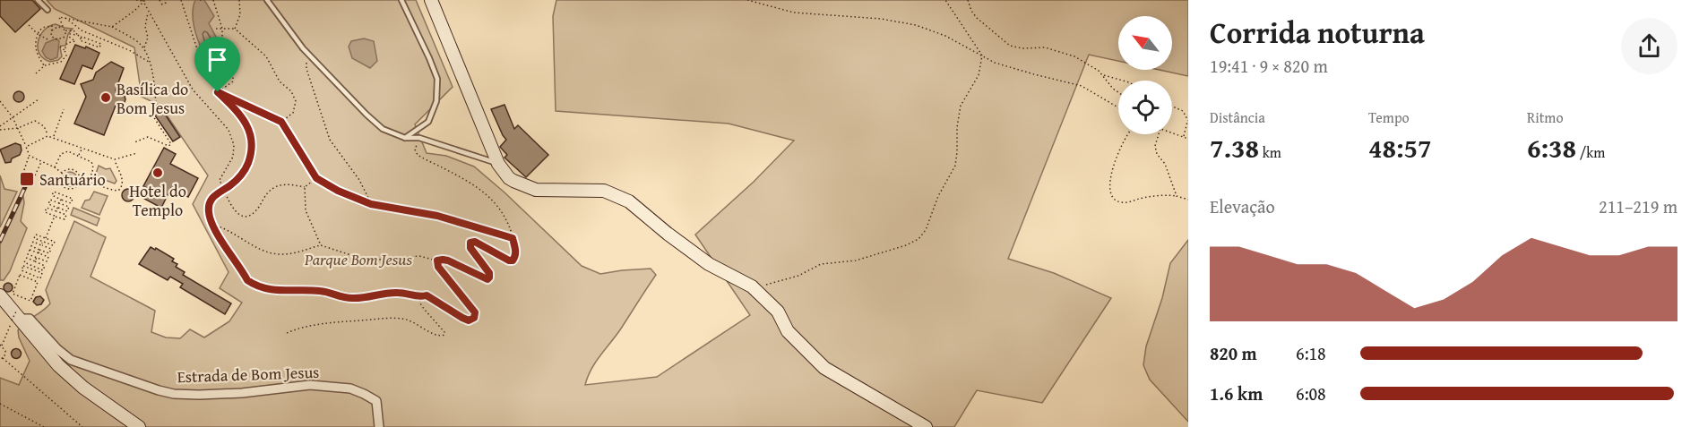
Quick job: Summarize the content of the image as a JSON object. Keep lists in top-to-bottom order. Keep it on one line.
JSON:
{"streets":{"street":["Estrada de Bom Jesus"]},"parks":["Parque Bom Jesus"],"places":{"other":["Basílica do Bom Jesus","Hotel do Templo"],"transit":["Santuário"]},"north":"top left","page":{"heading":["Corrida noturna","19:41 · 9 × 820 m"],"stats":[["Distância","7.38 km"],["Tempo","48:57"],["Ritmo","6:38 /km"]],"chart":["Elevação","211–219 m"],"list":[{"name":"820 m","note":"6:18"},{"name":"1.6 km","note":"6:08"}]}}
